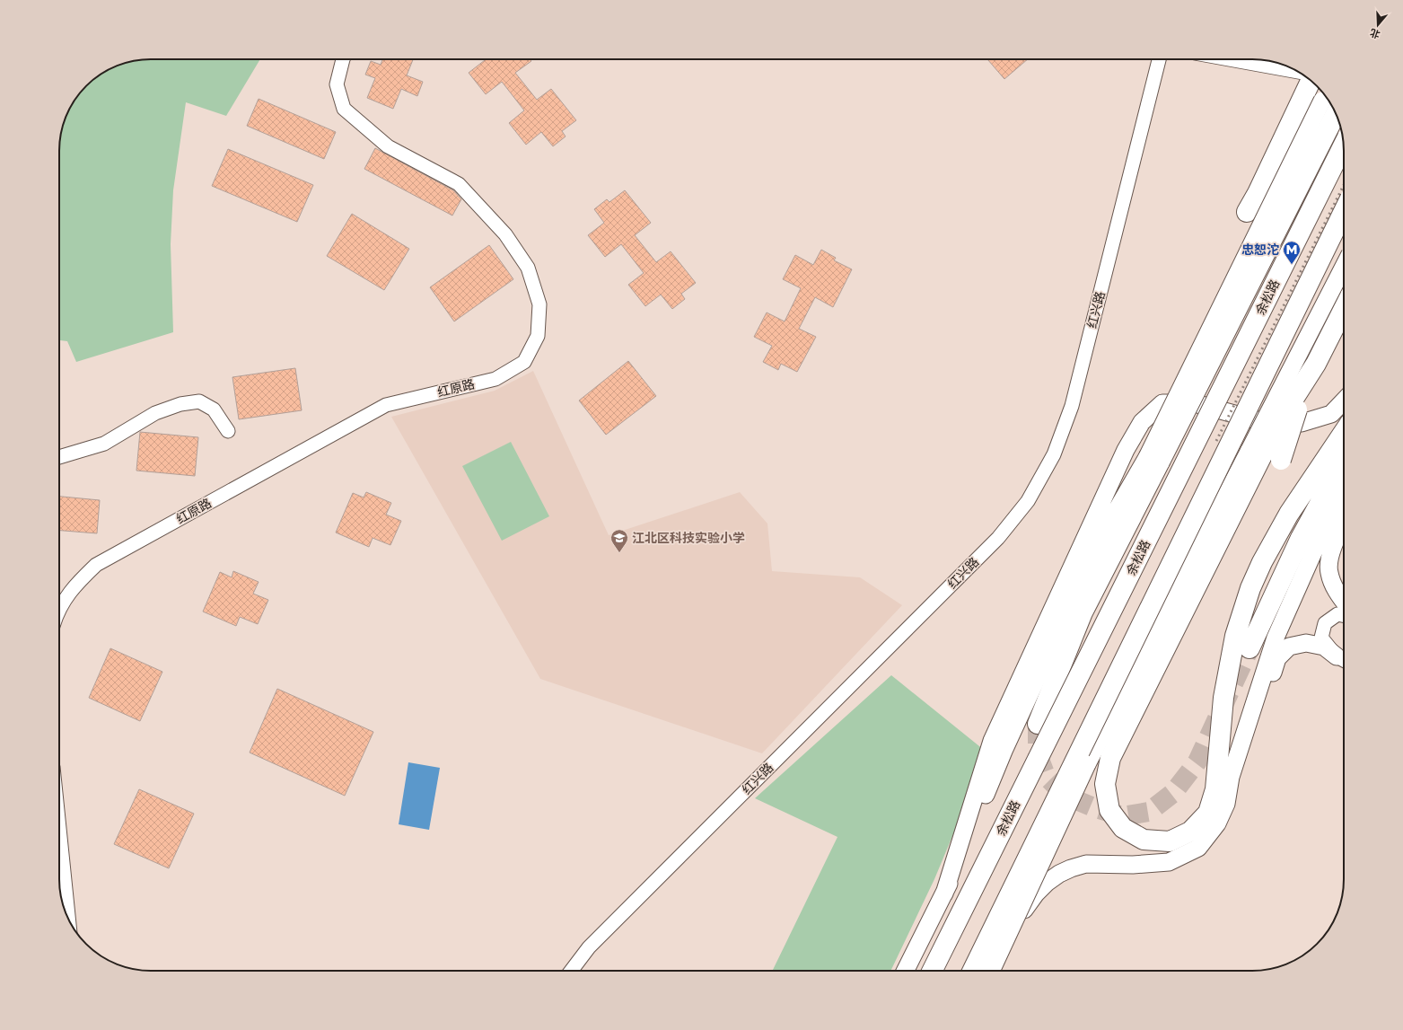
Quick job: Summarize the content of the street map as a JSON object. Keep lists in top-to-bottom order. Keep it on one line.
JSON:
{"streets":{"highway":["余松路"],"street":["红兴路","红原路"]},"places":{"metro station":["忠恕沱"],"school or university":["江北区科技实验小学"]},"north":"bottom"}
